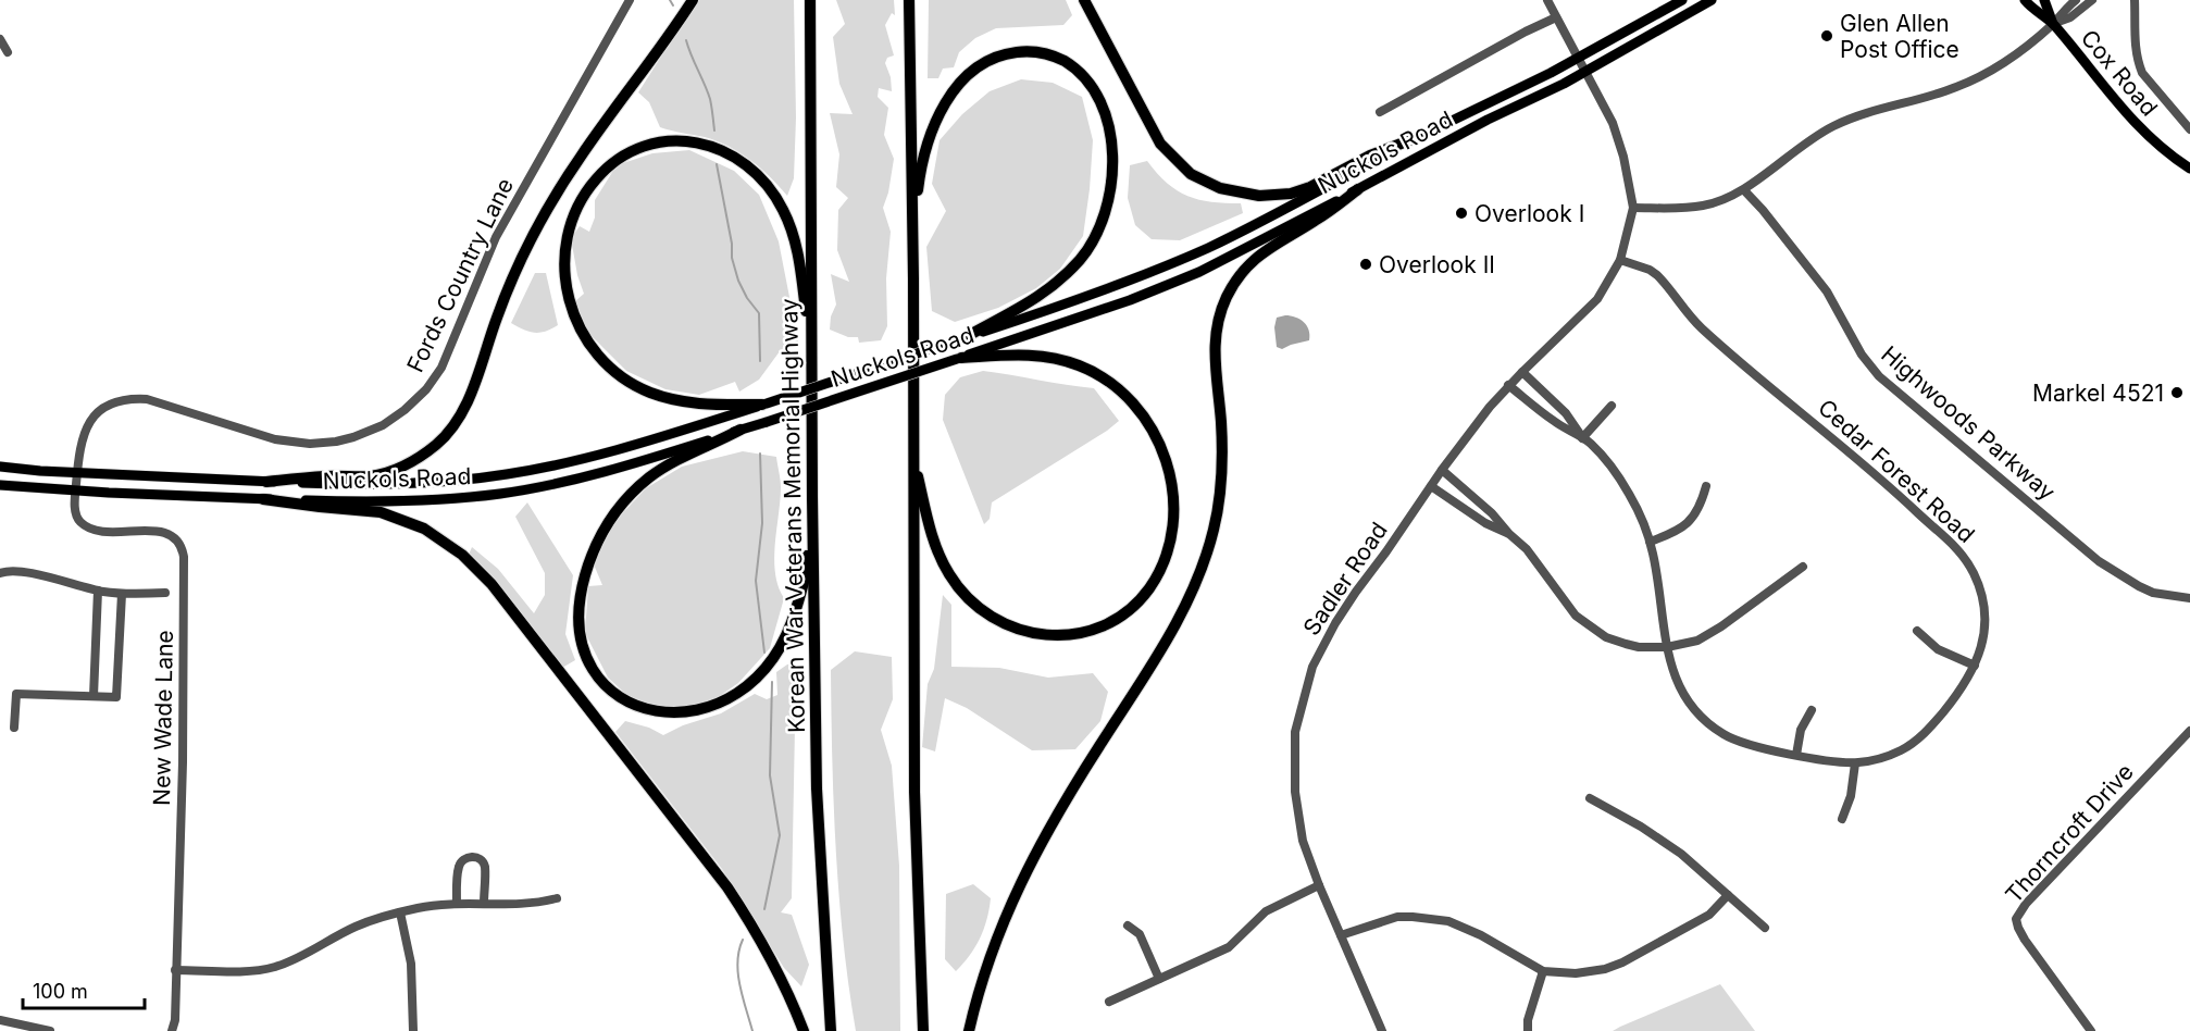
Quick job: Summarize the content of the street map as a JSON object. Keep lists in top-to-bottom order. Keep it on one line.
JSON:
{"streets":{"highway":["Korean War Veterans Memorial Highway"],"main road":["Cox Road","Nuckols Road"],"street":["Fords Country Lane","Highwoods Parkway","Cedar Forest Road","Sadler Road","New Wade Lane","Thorncroft Drive"]},"crossings":[["Nuckols Road","Fords Country Lane"],["Nuckols Road","Sadler Road"],["Nuckols Road","New Wade Lane"],["Fords Country Lane","New Wade Lane"],["Cedar Forest Road","Sadler Road"]],"places":["Glen Allen Post Office","Overlook I","Overlook II","Markel 4521"],"scale_bar":"100 m"}
